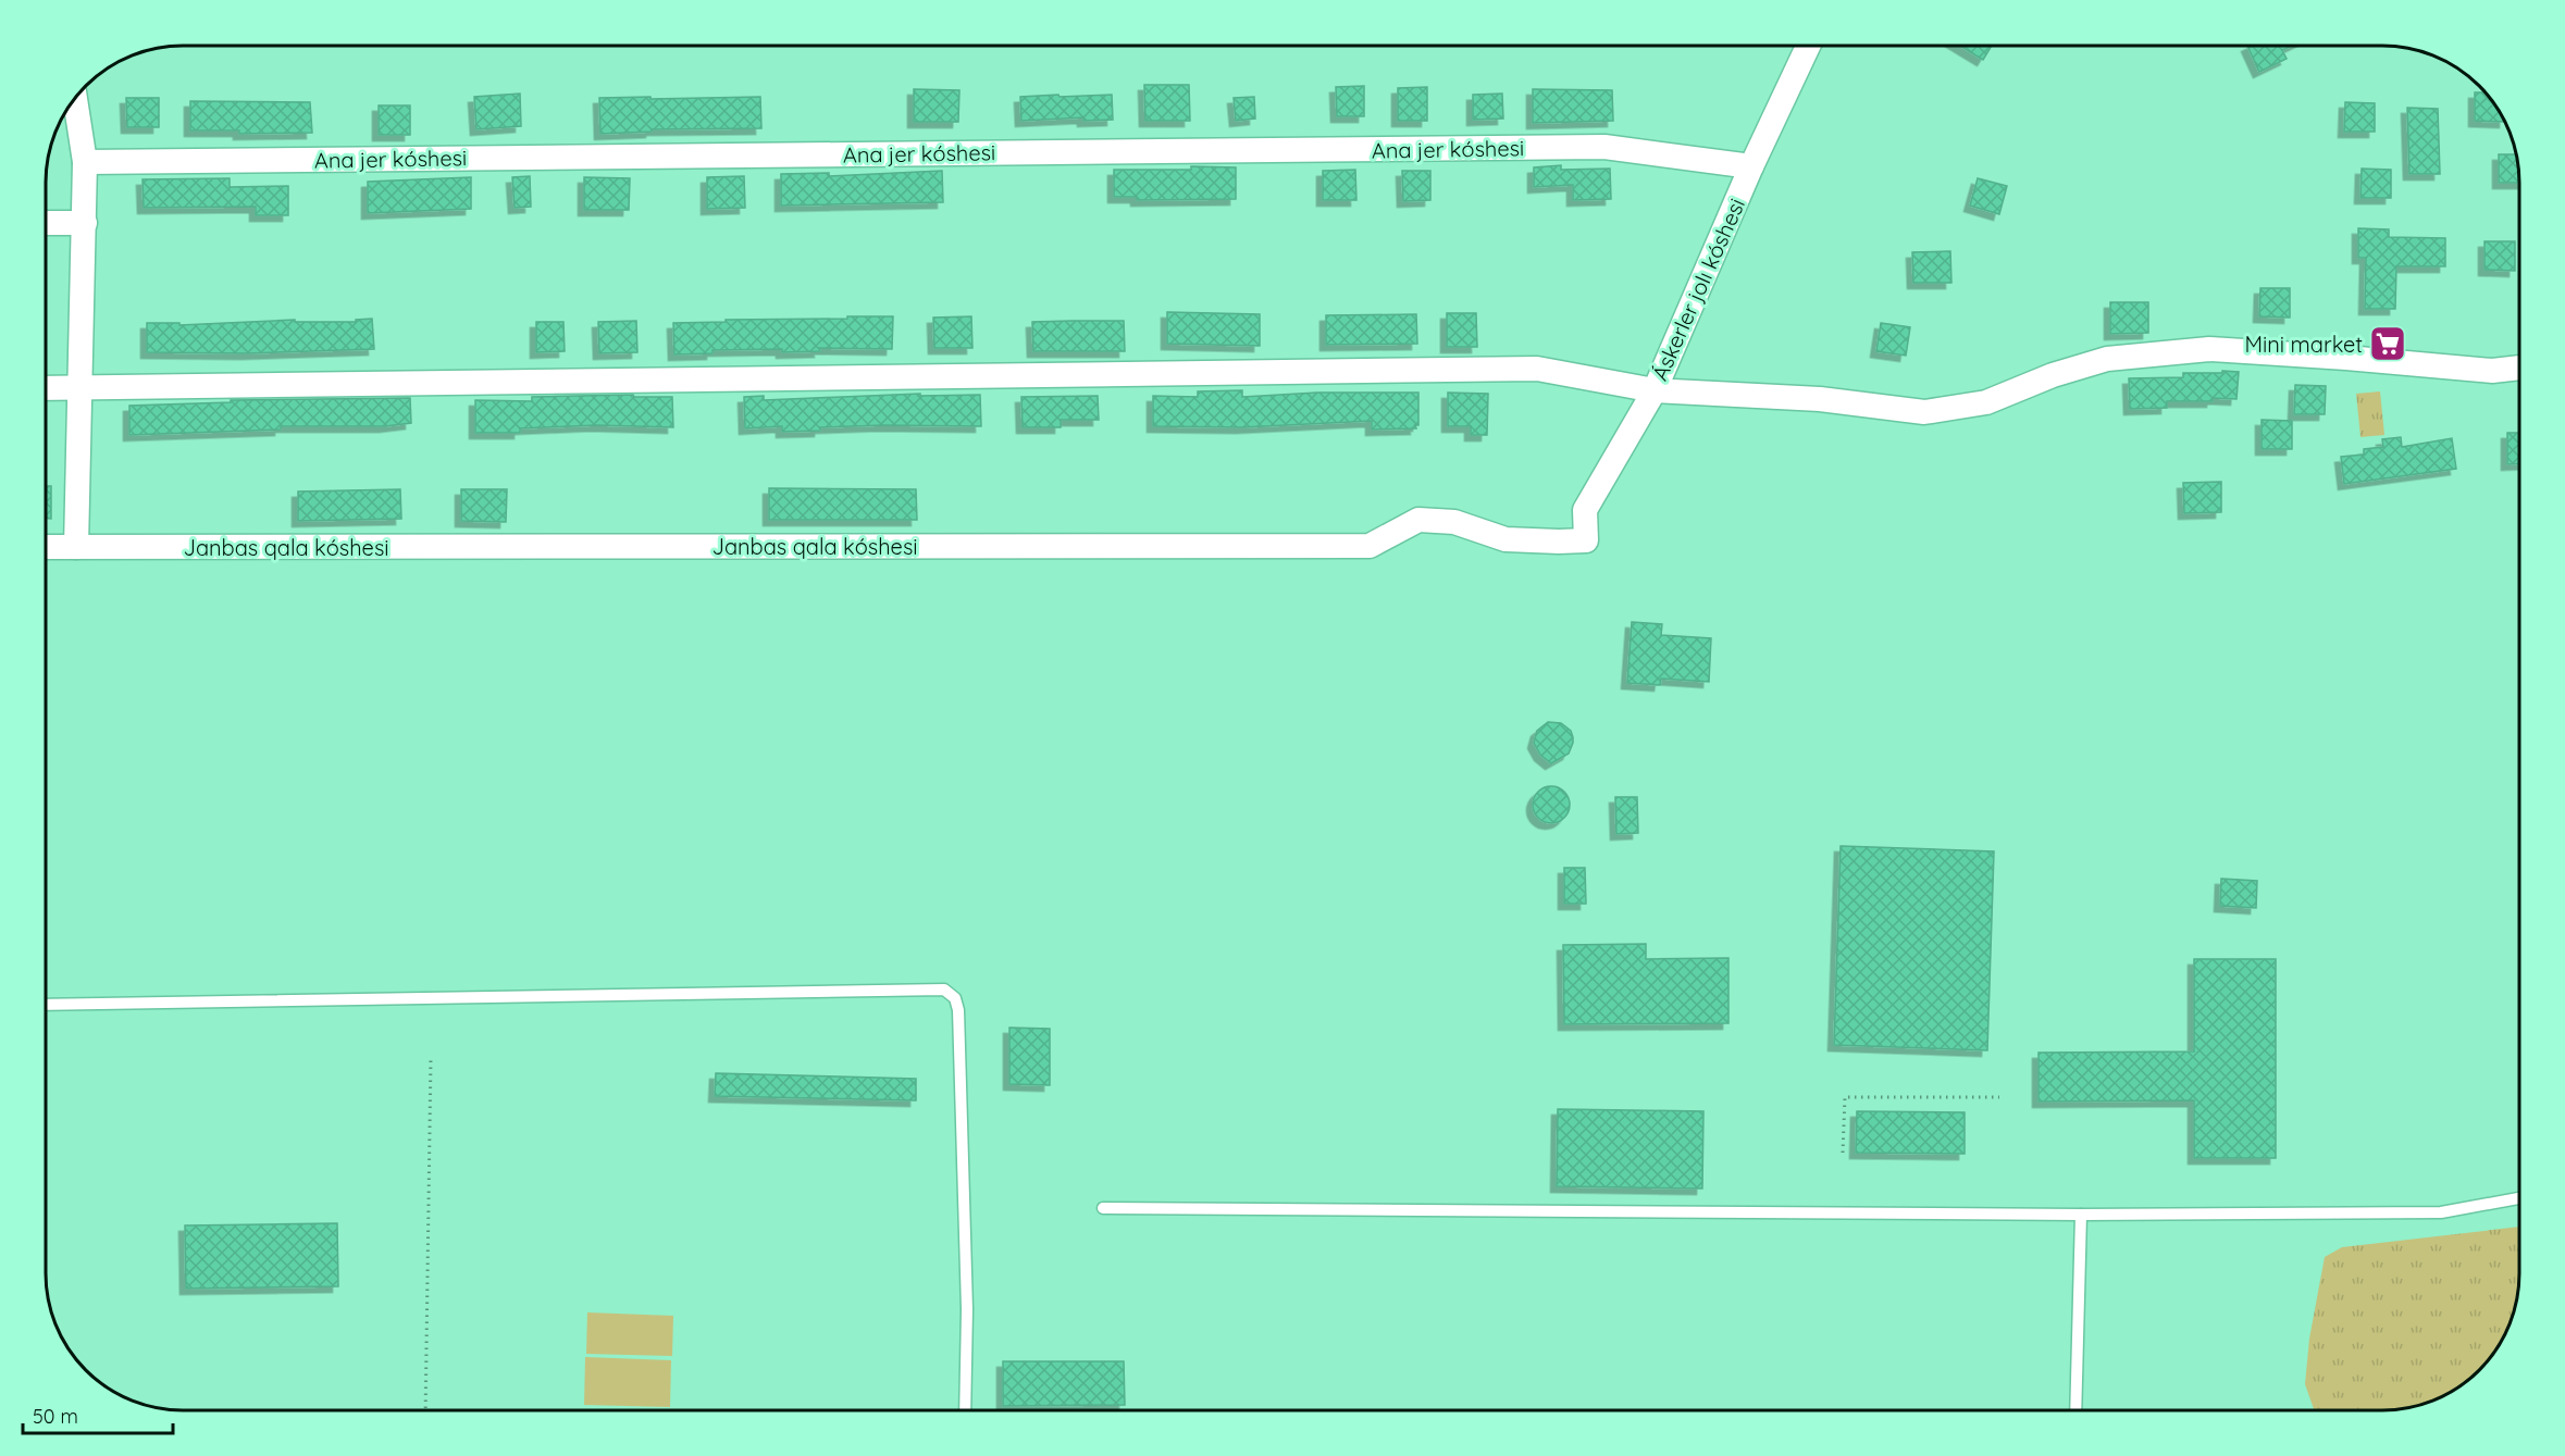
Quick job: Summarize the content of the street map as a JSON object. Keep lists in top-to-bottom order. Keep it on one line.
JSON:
{"streets":{"street":["Ana jer kóshesi","Áskerler jolı kóshesi","Janbas qala kóshesi"]},"crossings":[["Ana jer kóshesi","Áskerler jolı kóshesi"],["Áskerler jolı kóshesi","Janbas qala kóshesi"]],"places":{"supermarket":["Mini market"]},"scale_bar":"50 m"}
